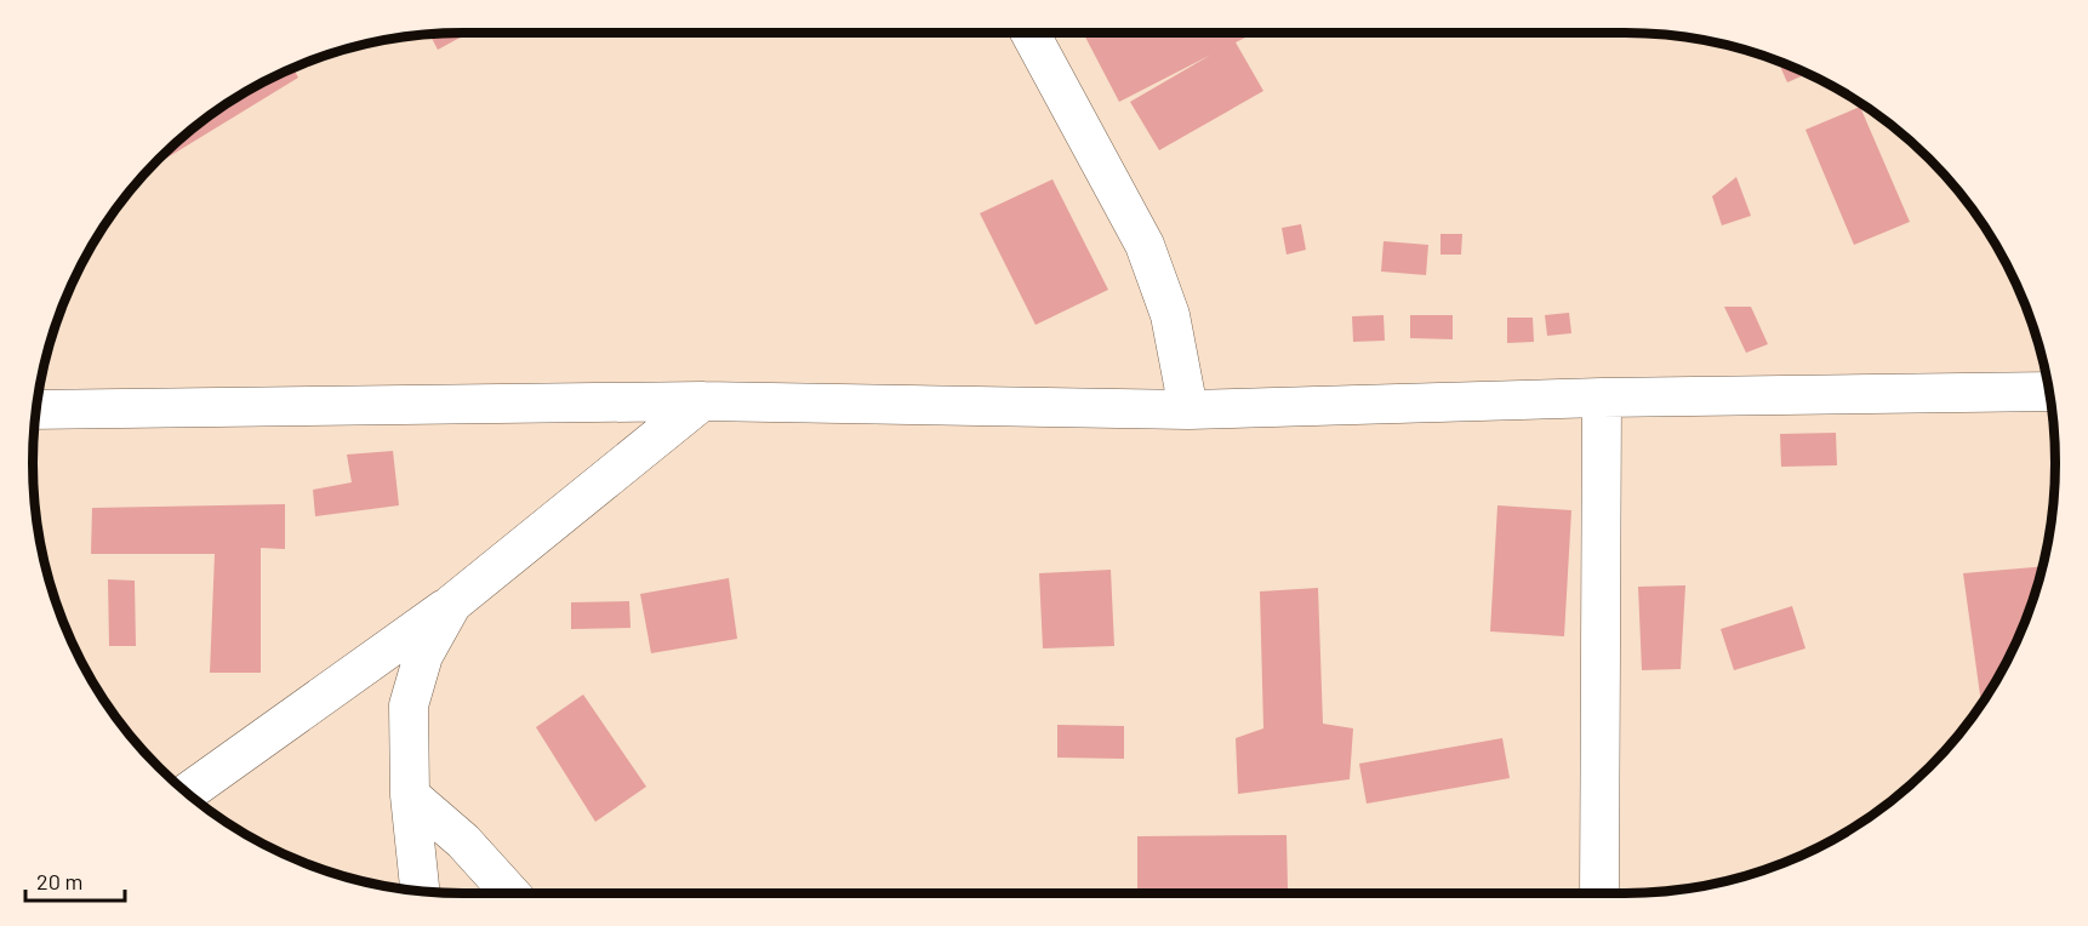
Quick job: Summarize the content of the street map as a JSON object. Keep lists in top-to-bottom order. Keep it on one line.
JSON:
{"scale_bar":"20 m"}
